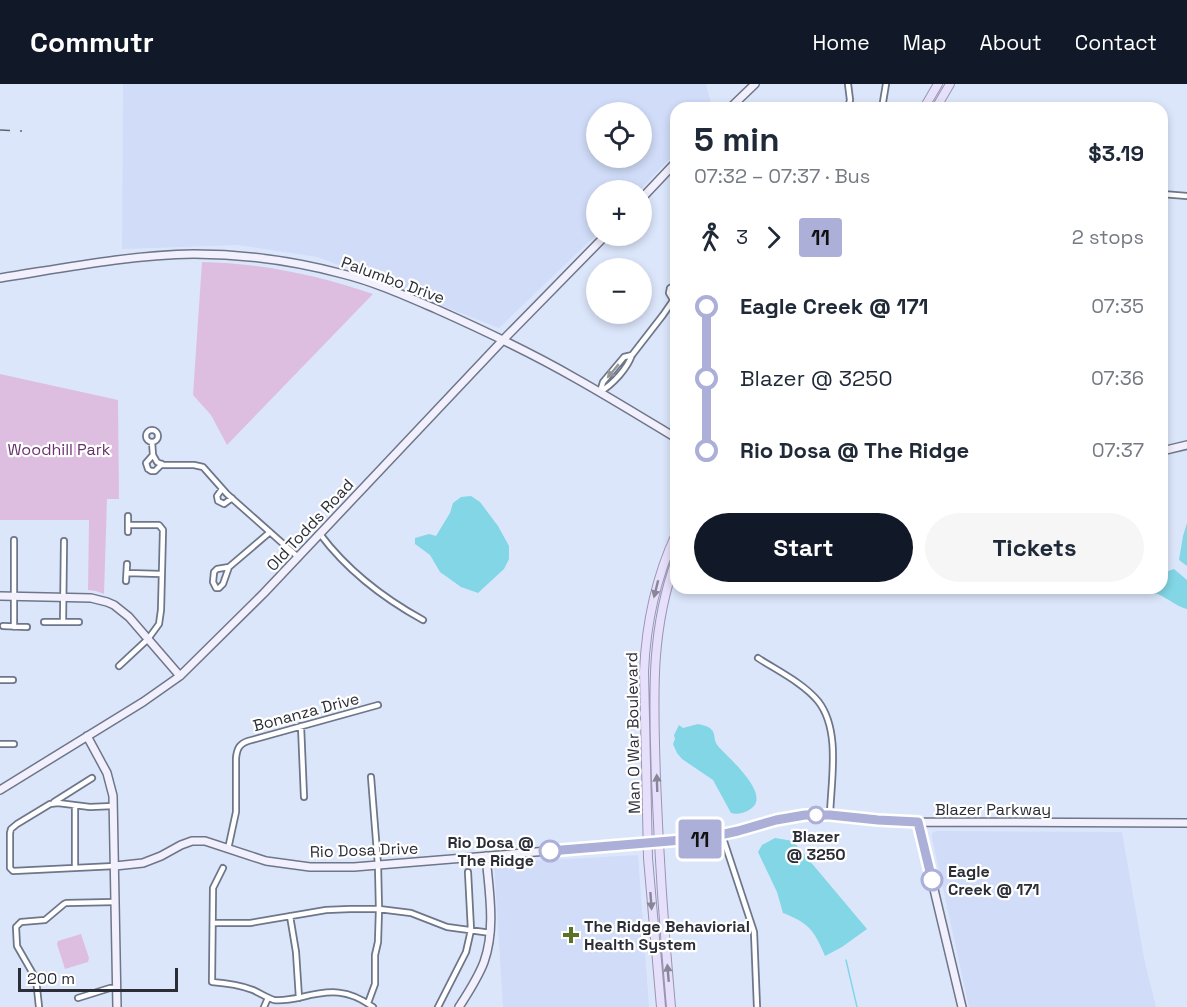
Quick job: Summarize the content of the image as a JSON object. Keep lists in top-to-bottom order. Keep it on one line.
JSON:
{"streets":{"main road":["Man O War Boulevard"],"street":["Palumbo Drive","Old Todds Road","Bonanza Drive","Blazer Parkway","Rio Dosa Drive"]},"crossings":[["Palumbo Drive","Old Todds Road"],["Bonanza Drive","Rio Dosa Drive"],["Man O War Boulevard","Blazer Parkway"],["Man O War Boulevard","Rio Dosa Drive"],["Blazer Parkway","Rio Dosa Drive"]],"parks":["Woodhill Park"],"places":{"other":["Blazer @ 3250","Rio Dosa @ The Ridge","Eagle Creek @ 171"],"health":["The Ridge Behaviorial Health System"]},"lines":["bus line 11"],"scale_bar":"200 m","page":{"header":"Commutr","nav":["Home","Map","About","Contact"],"on_map":"11","map_buttons":["+","−"],"heading":["5 min","07:32 – 07:37 · Bus","$3.19"],"legs":["3","11","2 stops"],"list":[{"name":"Eagle Creek @ 171","value":"07:35"},{"name":"Blazer @ 3250","value":"07:36"},{"name":"Rio Dosa @ The Ridge","value":"07:37"}],"buttons":["Start","Tickets"],"scale":"200 m"}}
